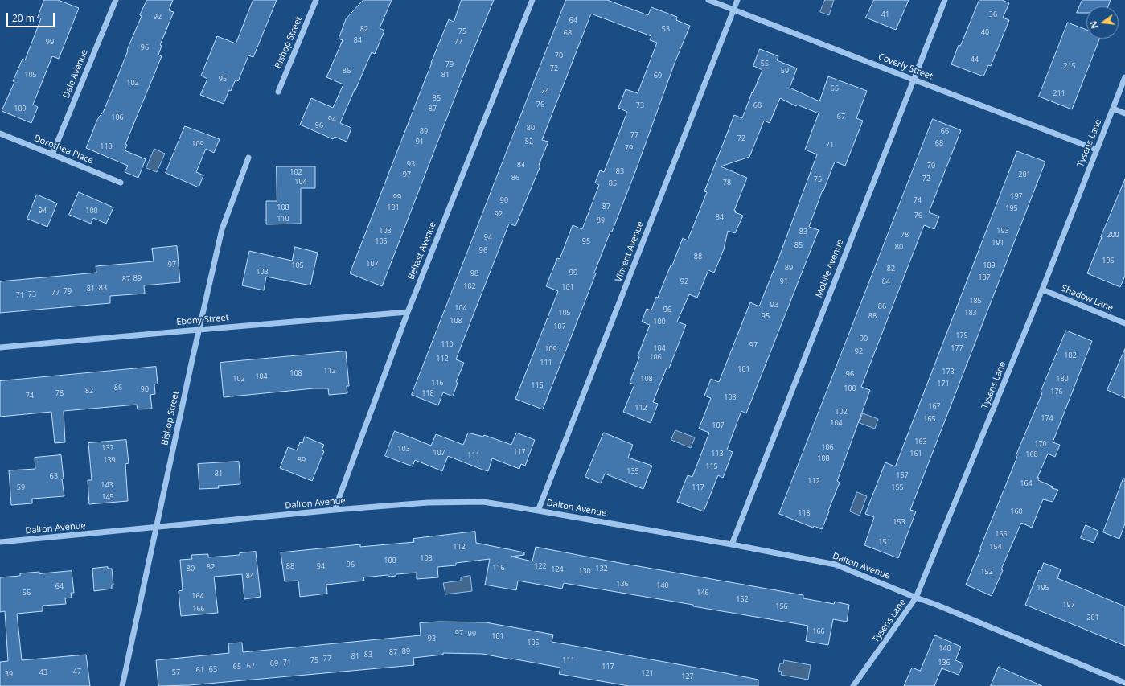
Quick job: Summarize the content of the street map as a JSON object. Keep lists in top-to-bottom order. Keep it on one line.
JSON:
{"streets":{"street":["Bishop Street","Coverly Street","Dale Avenue","Tysens Lane","Dorothea Place","Belfast Avenue","Vincent Avenue","Mobile Avenue","Shadow Lane","Ebony Street","Dalton Avenue"]},"crossings":[["Bishop Street","Ebony Street"],["Bishop Street","Dalton Avenue"],["Coverly Street","Tysens Lane"],["Coverly Street","Vincent Avenue"],["Coverly Street","Mobile Avenue"],["Dale Avenue","Dorothea Place"],["Tysens Lane","Shadow Lane"],["Tysens Lane","Dalton Avenue"],["Belfast Avenue","Ebony Street"],["Belfast Avenue","Dalton Avenue"],["Vincent Avenue","Dalton Avenue"],["Mobile Avenue","Dalton Avenue"]],"house_numbers":["41","36","92","64","82","53","75","40","68","84","99","77","96","70","44","55","79","215","72","86","59","105","81","69","95","102","65","74","211","85","76","73","68","109","87","67","106","94","96","80","89","66","77","72","91","82","68","109","71","110","79","93","84","70","83","102","97","201","86","72","75","104","78","85","197","99","90","74","87","108","101","195","94","100","92","76","84","110","89","103","193","83","78","200","94","105","95","191","85","80","96","88","196","107","97","105","189","89","82","103","99","98","187","89","87","92","91","84","102","101","83","81","79","77","73","71","185","93","86","104","96","105","183","95","88","108","100","107","179","90","110","97","104","177","109","92","182","106","112","111","101","112","173","108","96","104","102","108","180","116","171","115","86","100","90","82","176","78","118","74","103","167","112","102","174","165","104","107","163","170","106","137","103","117","107","113","161","168","111","108","139","89","115","135","81","157","63","112","164","143","59","117","155","145","160","118","153","156","151","112","154","108","100","96","88","94","122","82","116","80","132","124","130","152","84","136","140","64","195","56","146","164","152","197","156","166","201","166","97","99","101","93","105","140","89","87","83","81","77","75","111","71","136","69","67","65","117","63","61","47","43","57","121","39","127"],"scale_bar":"20 m","north":"left"}
